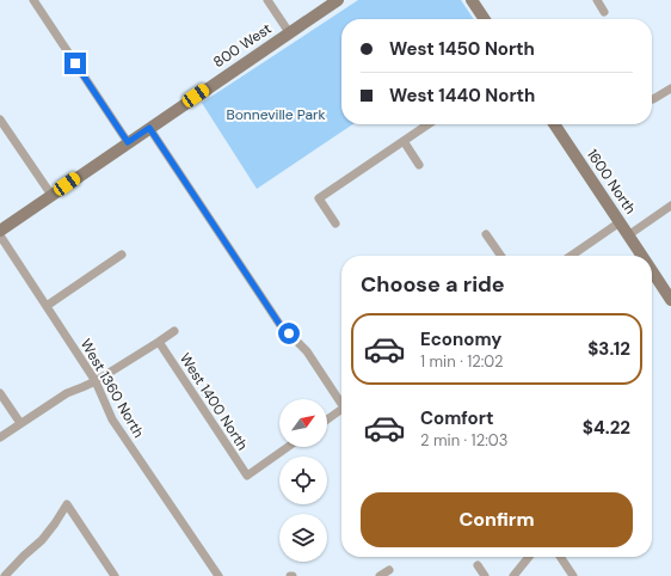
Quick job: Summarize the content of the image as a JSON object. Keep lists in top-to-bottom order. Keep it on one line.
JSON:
{"streets":{"street":["800 West","1600 North","West 1360 North","West 1400 North"]},"parks":["Bonneville Park"],"north":"top right","page":{"banner":["West 1450 North","West 1440 North"],"heading":"Choose a ride","list":[{"name":"Economy","note":"1 min · 12:02","value":"$3.12"},{"name":"Comfort","note":"2 min · 12:03","value":"$4.22"}],"buttons":"Confirm"}}
